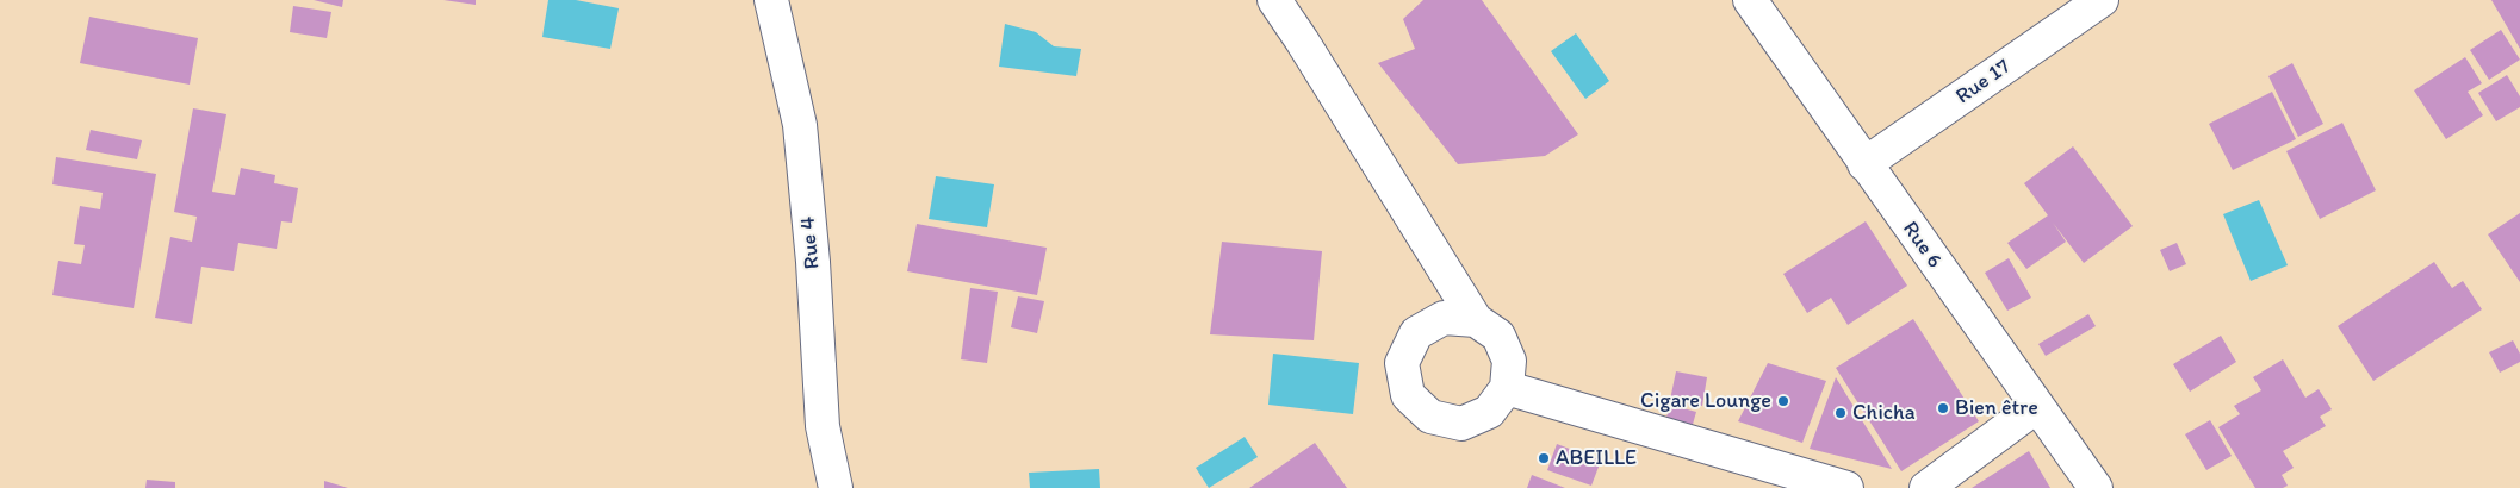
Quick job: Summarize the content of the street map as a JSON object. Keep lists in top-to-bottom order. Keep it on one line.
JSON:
{"streets":{"street":["Rue 17","Rue 4","Rue 6"]},"crossings":[["Rue 17","Rue 6"]],"places":["Cigare Lounge","Bien être","Chicha","ABEILLE"]}
